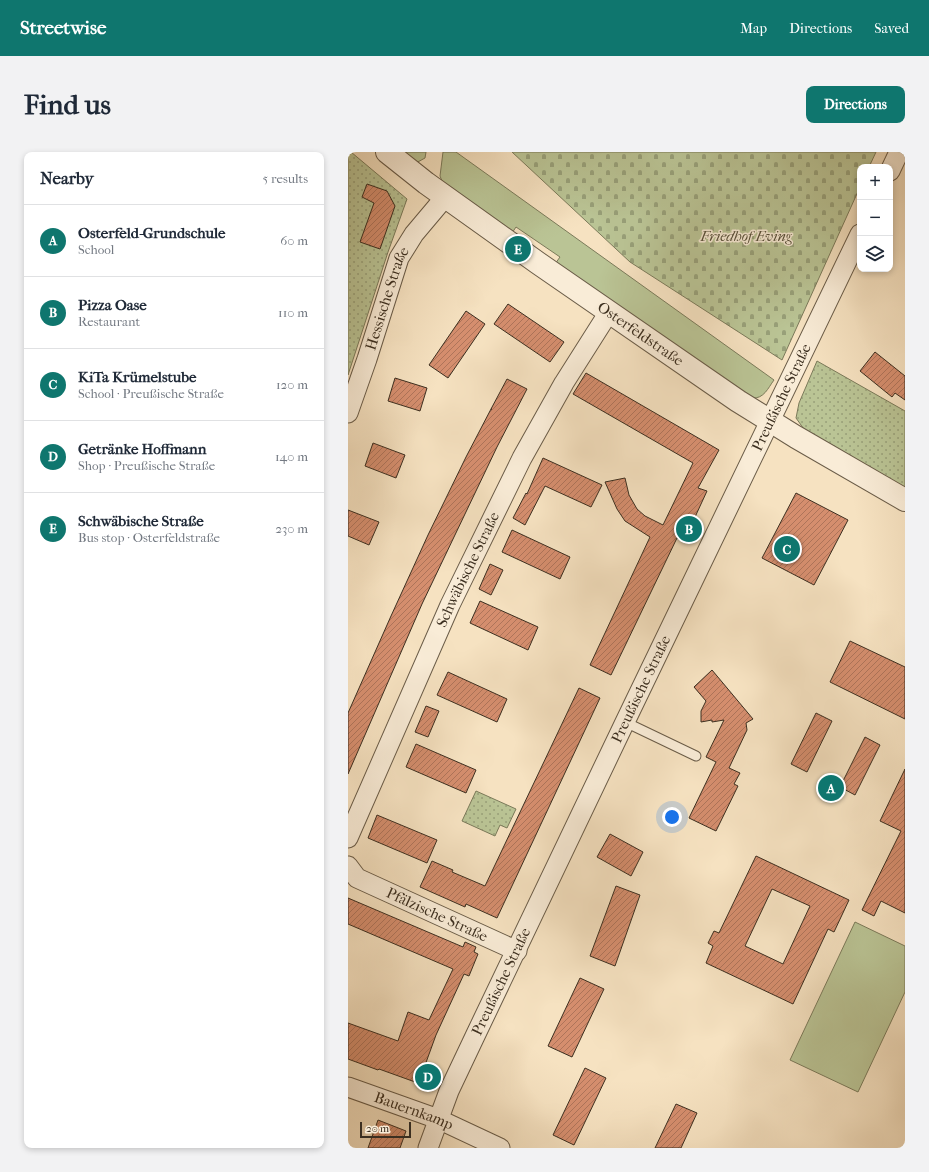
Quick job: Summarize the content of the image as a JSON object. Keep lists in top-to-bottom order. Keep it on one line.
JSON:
{"streets":{"street":["Hessische Straße","Osterfeldstraße","Preußische Straße","Schwäbische Straße","Pfälzische Straße","Bauernkamp"]},"crossings":[["Hessische Straße","Osterfeldstraße"],["Osterfeldstraße","Preußische Straße"],["Osterfeldstraße","Schwäbische Straße"],["Preußische Straße","Pfälzische Straße"],["Preußische Straße","Bauernkamp"]],"parks":["Friedhof Eving"],"scale_bar":"20 m","page":{"header":"Streetwise","nav":["Map","Directions","Saved"],"buttons":"Directions","title":"Find us","heading":["Nearby","5 results"],"map_buttons":["+","−"],"list":[{"mark":"A","name":"Osterfeld-Grundschule","note":"School","value":"60 m"},{"mark":"B","name":"Pizza Oase","note":"Restaurant","value":"110 m"},{"mark":"C","name":"KiTa Krümelstube","note":"School · Preußische Straße","value":"120 m"},{"mark":"D","name":"Getränke Hoffmann","note":"Shop · Preußische Straße","value":"140 m"},{"mark":"E","name":"Schwäbische Straße","note":"Bus stop · Osterfeldstraße","value":"230 m"}],"pins":["E","B","C","A","D"],"scale":"20 m"}}
